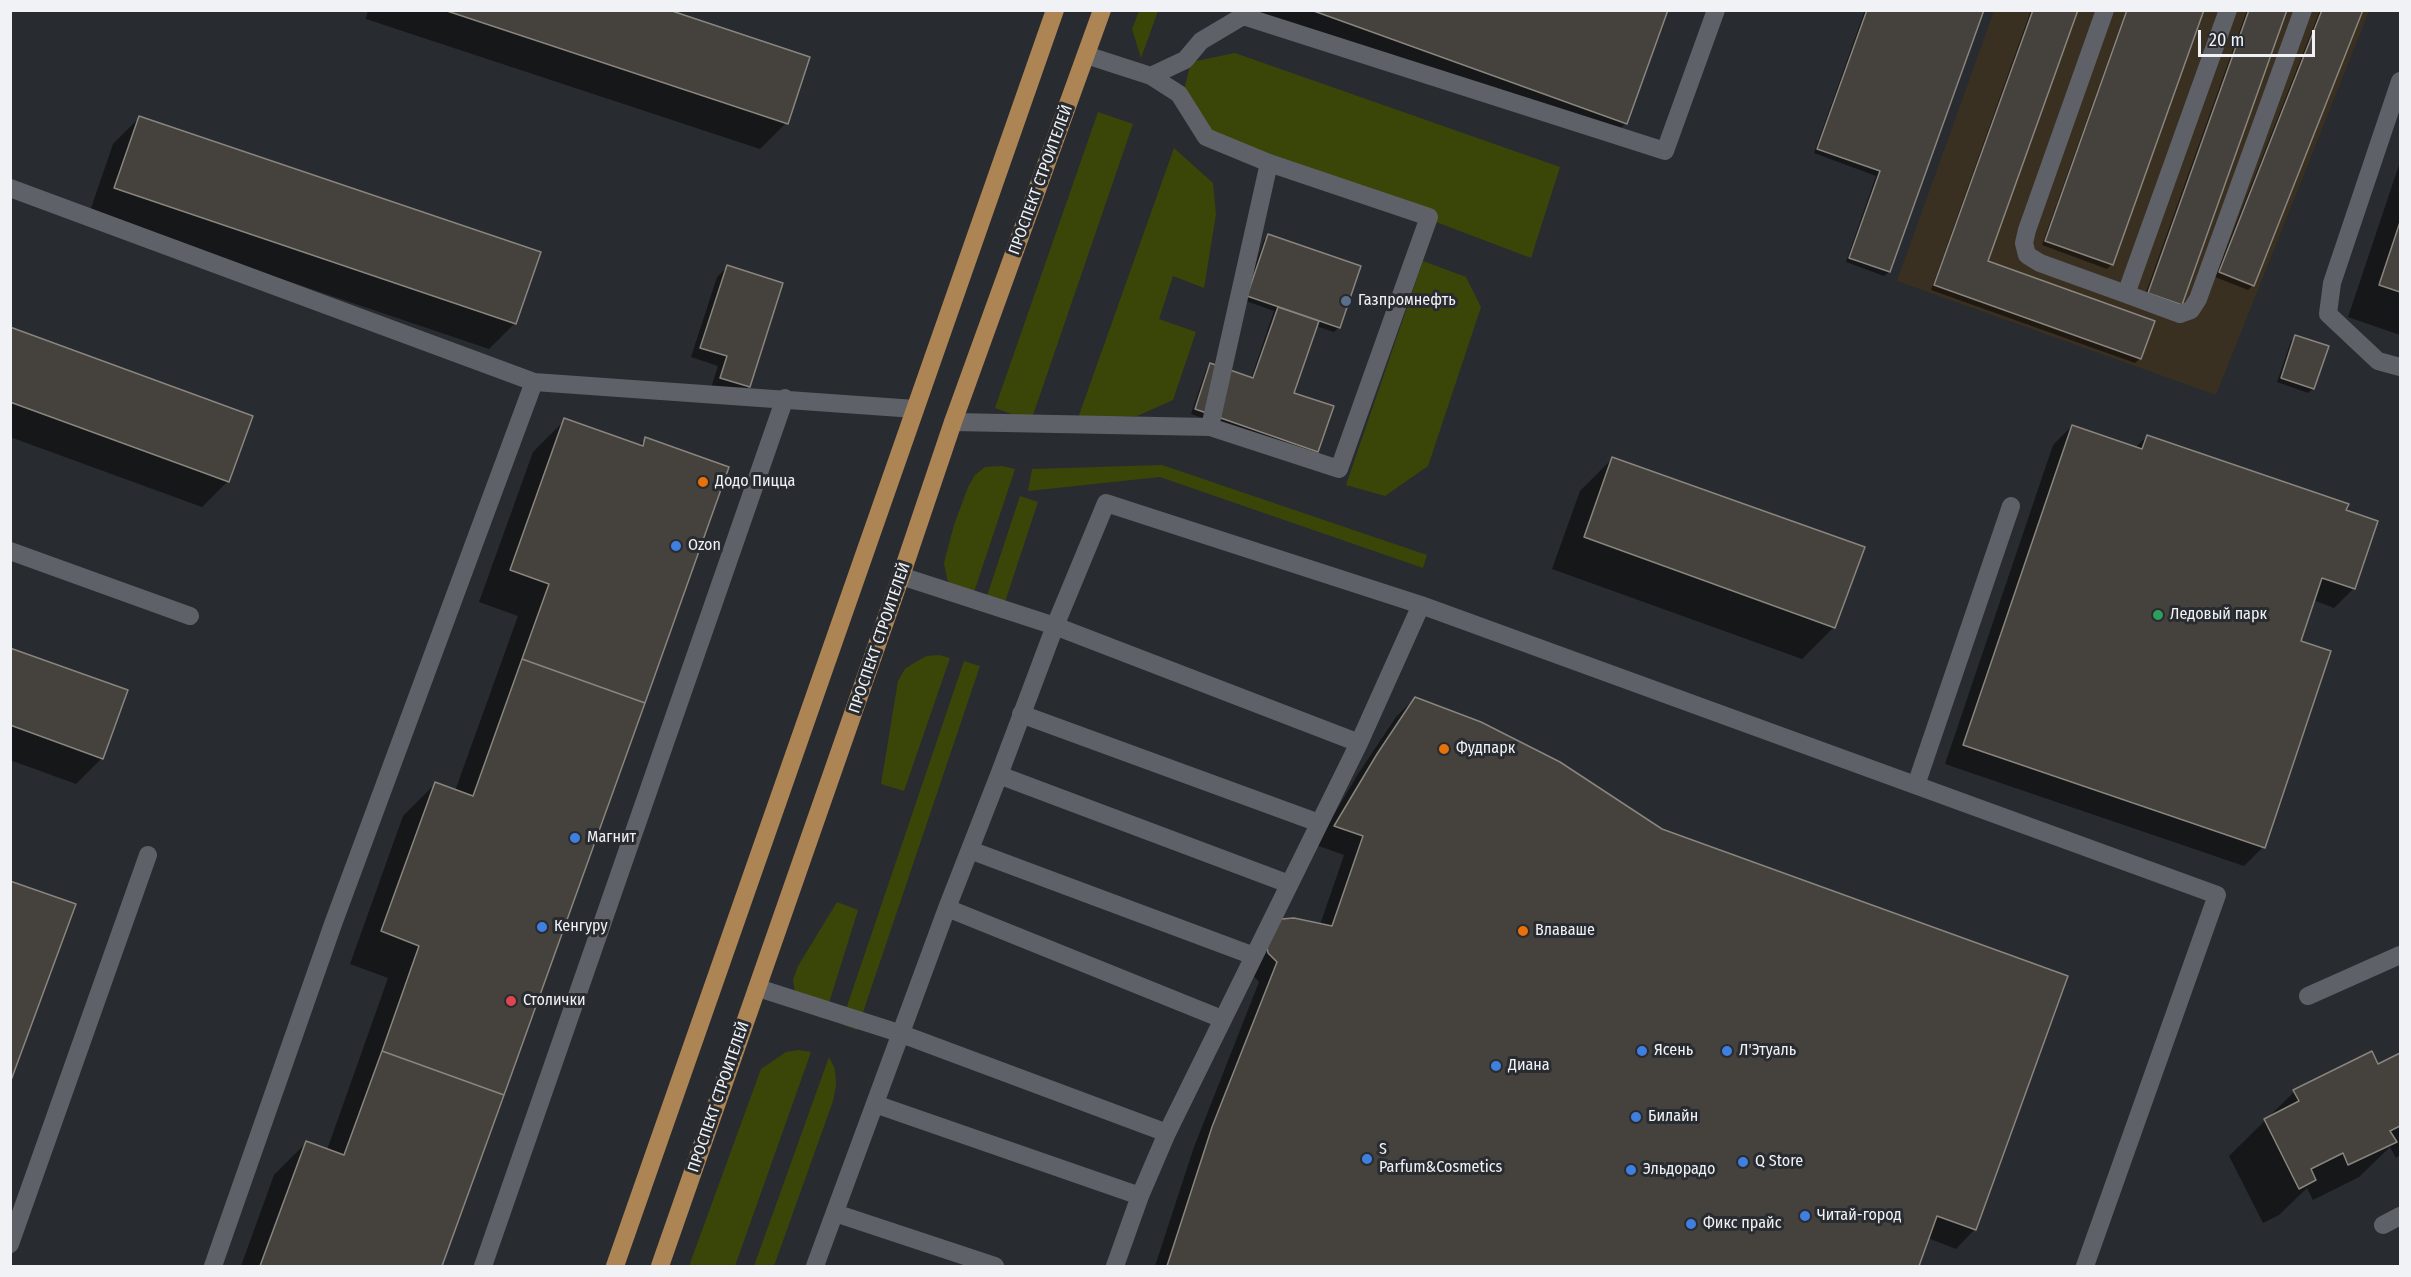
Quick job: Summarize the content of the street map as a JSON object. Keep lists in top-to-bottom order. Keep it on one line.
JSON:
{"streets":{"main road":["ПРОСПЕКТ СТРОИТЕЛЕЙ"]},"places":["Газпромнефть","Додо Пицца","Ozon","Ледовый парк","Фудпарк","Магнит","Кенгуру","Влаваше","Столички","Ясень","Л'Этуаль","Диана","Билайн","S Parfum&Cosmetics","Q Store","Эльдорадо","Читай-город","Фикс прайс"],"scale_bar":"20 m"}
